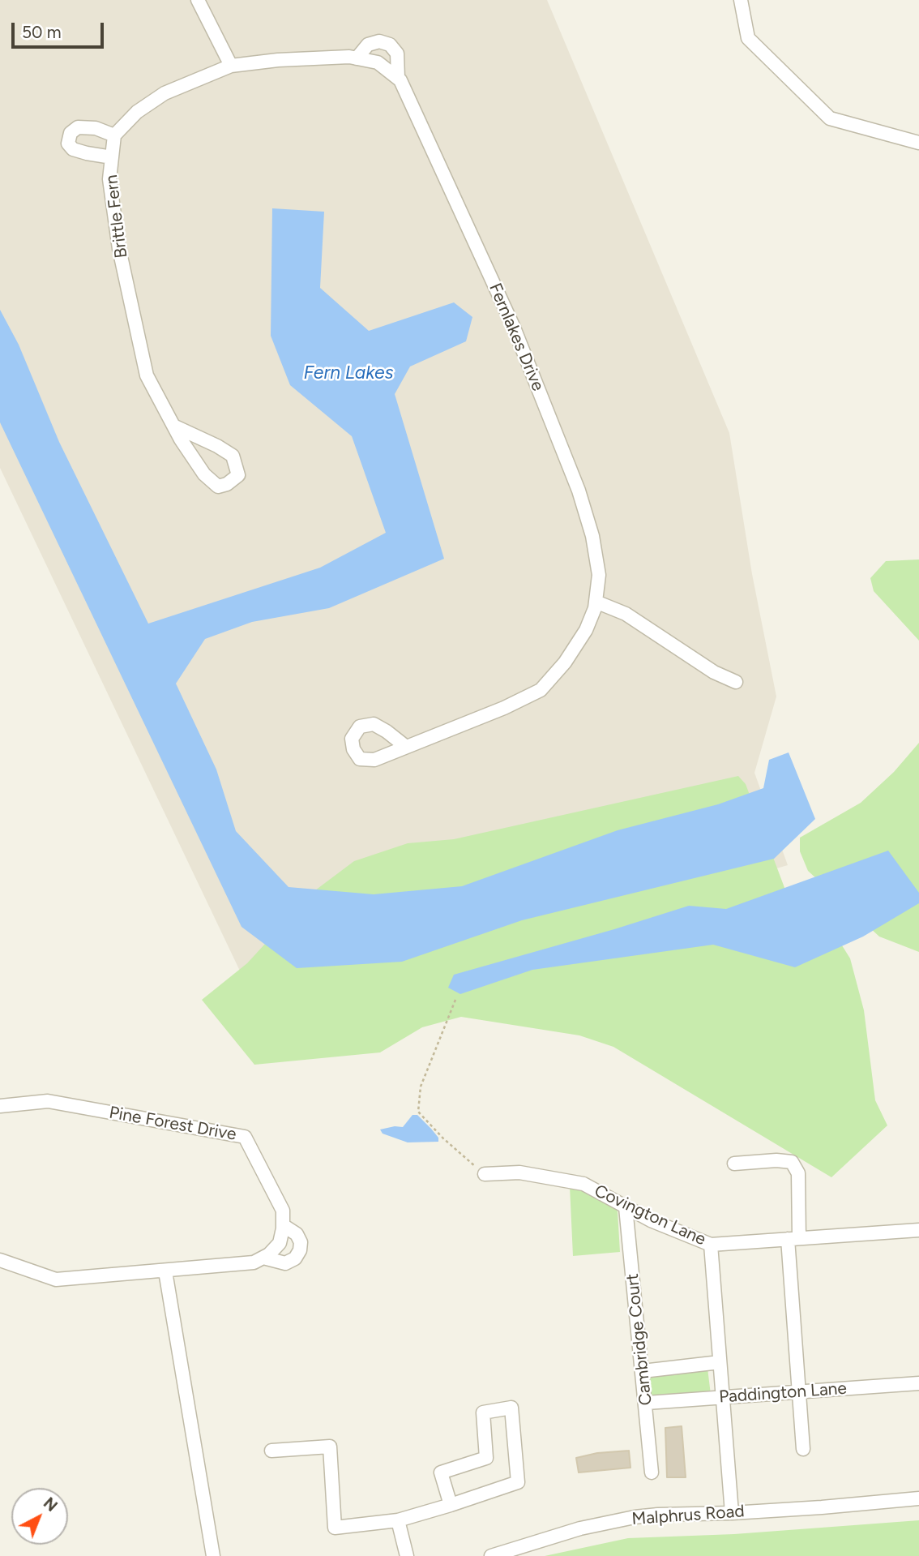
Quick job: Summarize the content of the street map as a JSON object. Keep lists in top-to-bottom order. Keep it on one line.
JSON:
{"streets":{"street":["Brittle Fern","Fernlakes Drive","Pine Forest Drive","Covington Lane","Cambridge Court","Paddington Lane","Malphrus Road"]},"crossings":[["Covington Lane","Cambridge Court"],["Cambridge Court","Paddington Lane"]],"water":["Fern Lakes"],"scale_bar":"50 m","north":"top right"}
